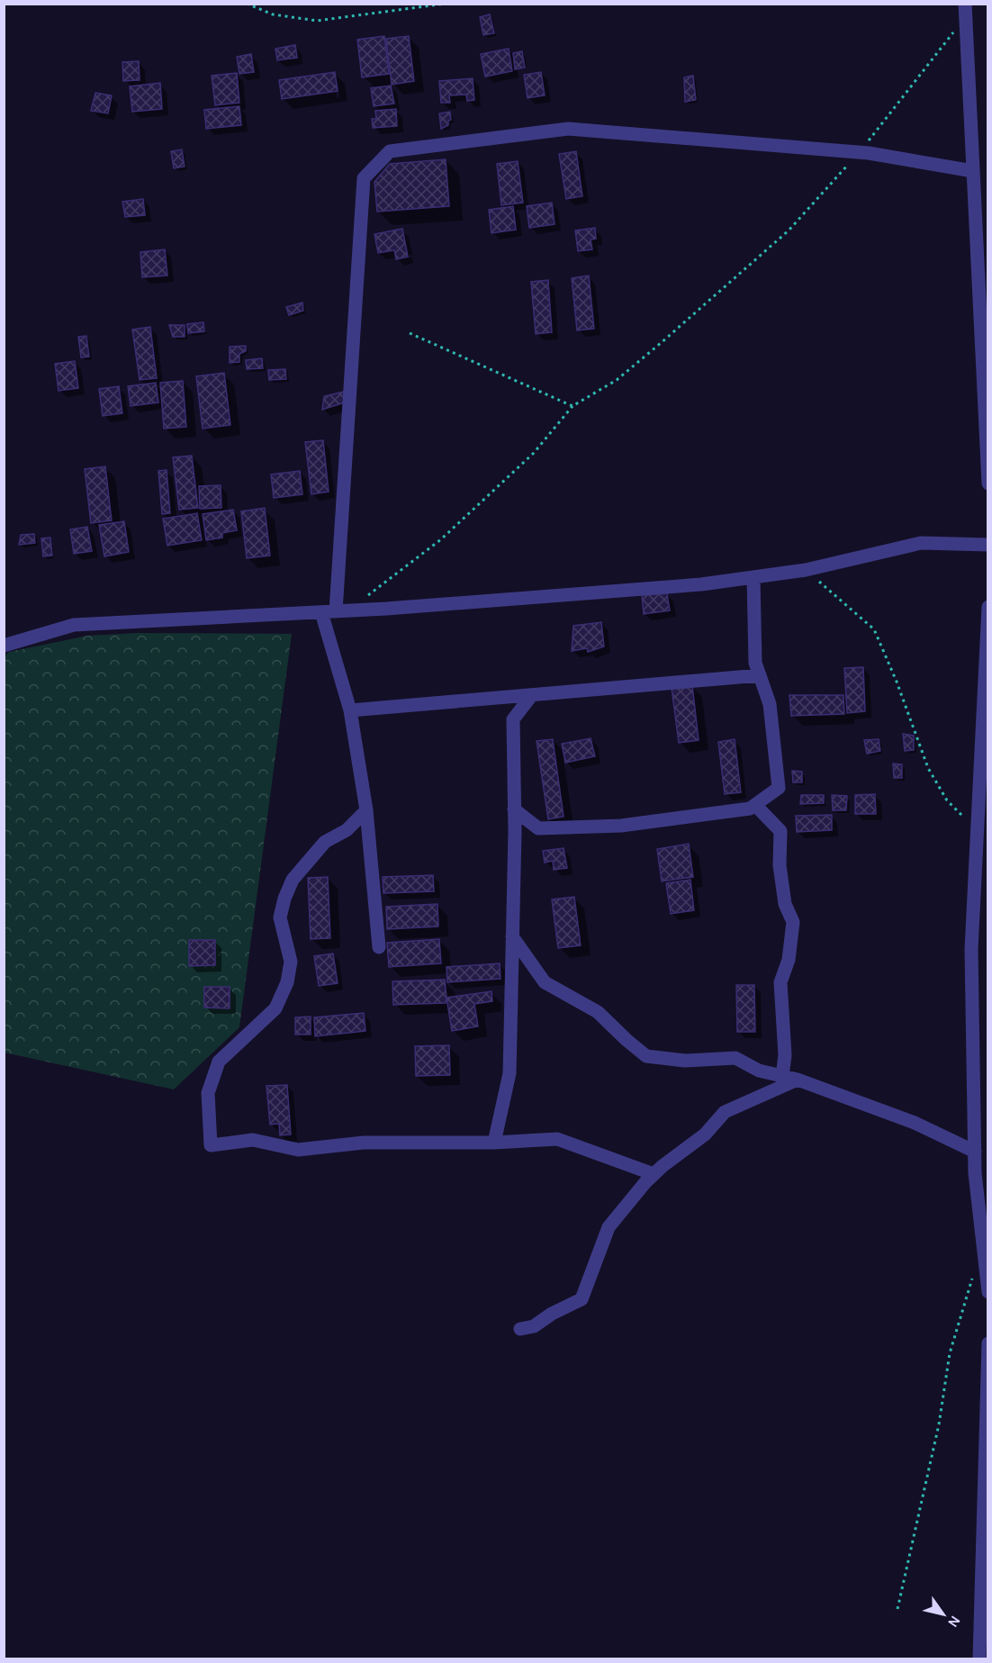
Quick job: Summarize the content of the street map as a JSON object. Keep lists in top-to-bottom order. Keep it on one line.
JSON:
{"north":"bottom right"}
